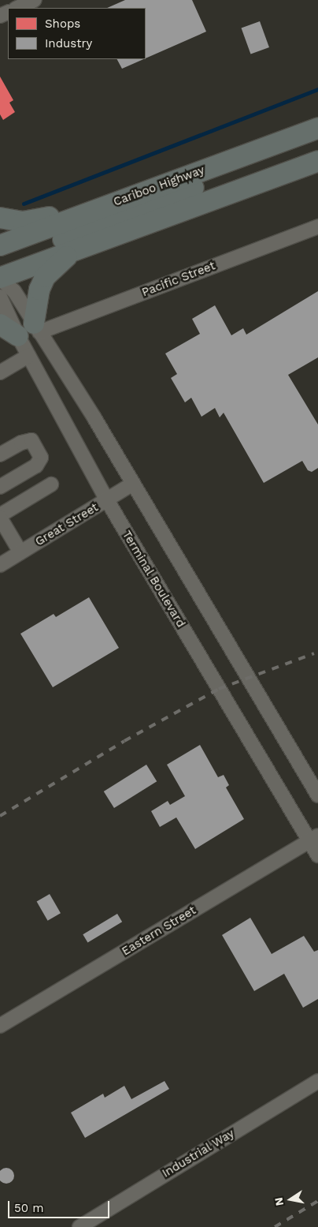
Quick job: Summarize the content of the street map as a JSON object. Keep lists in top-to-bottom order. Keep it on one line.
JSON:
{"streets":{"highway":["Cariboo Highway"],"street":["Pacific Street","Great Street","Terminal Boulevard","Eastern Street","Industrial Way"]},"crossings":[["Great Street","Terminal Boulevard"],["Terminal Boulevard","Eastern Street"]],"legend":["Shops","Industry"],"scale_bar":"50 m","north":"left"}
